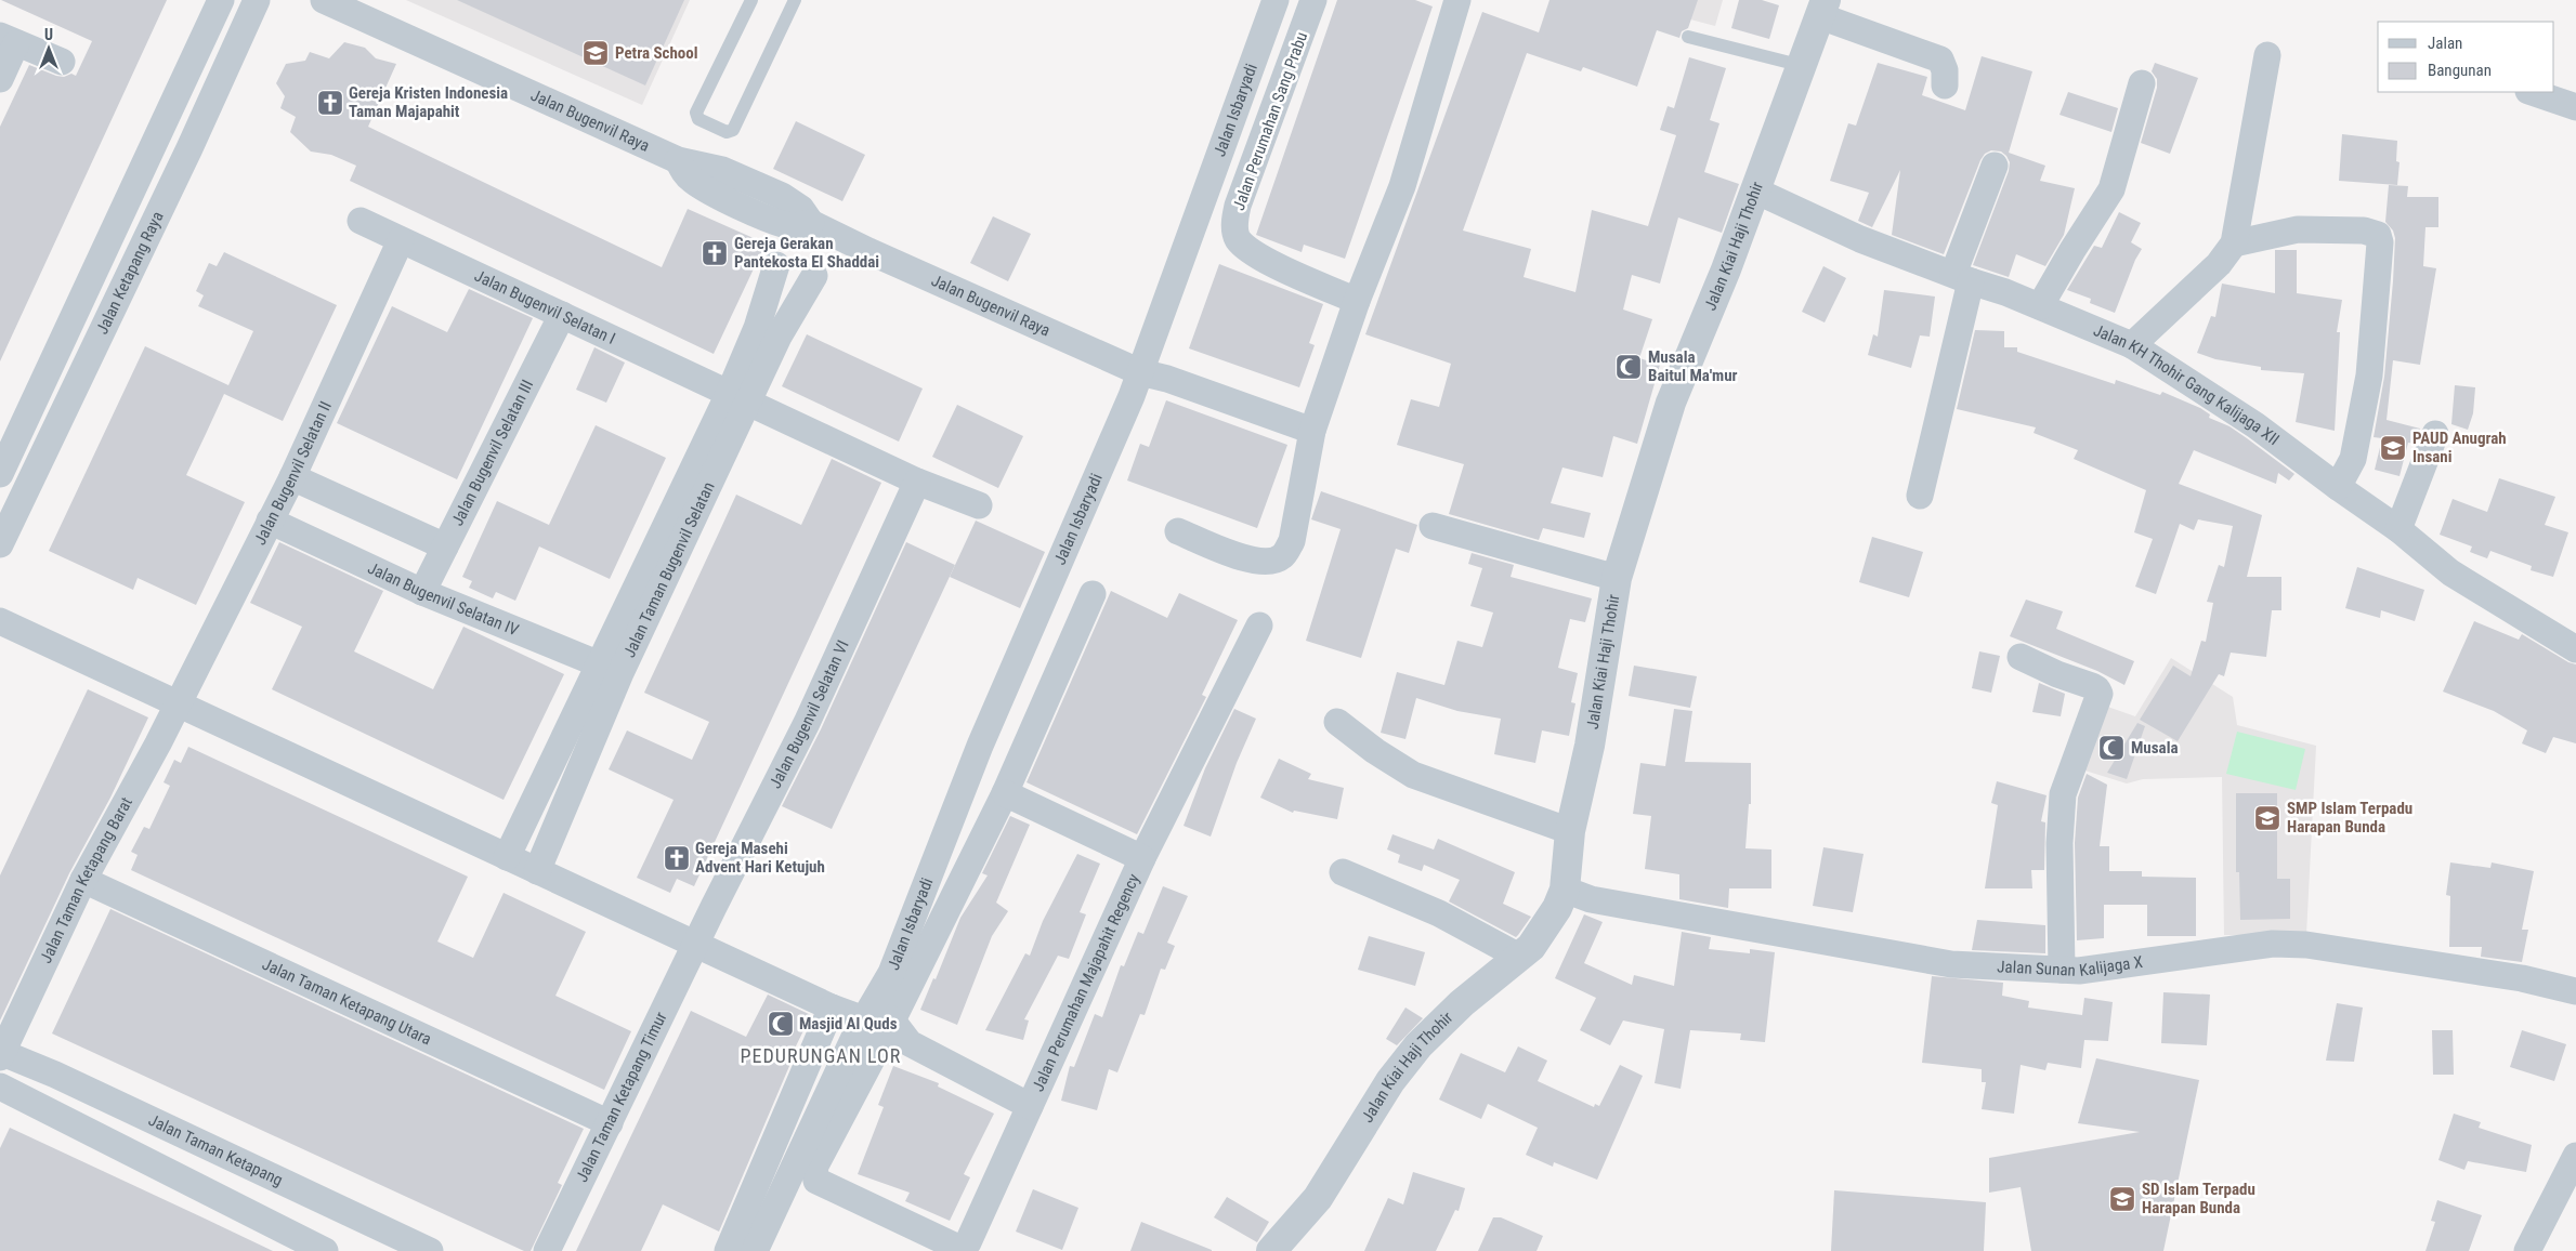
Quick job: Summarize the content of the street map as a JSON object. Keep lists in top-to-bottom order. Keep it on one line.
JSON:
{"streets":{"street":["Jalan Isbaryadi","Jalan Bugenvil Raya","Jalan Perumahan Sang Prabu","Jalan Kiai Haji Thohir","Jalan Ketapang Raya","Jalan Bugenvil Selatan I","Jalan KH Thohir Gang Kalijaga XII","Jalan Bugenvil Selatan III","Jalan Bugenvil Selatan II","Jalan Taman Bugenvil Selatan","Jalan Bugenvil Selatan IV","Jalan Bugenvil Selatan VI","Jalan Taman Ketapang Barat","Jalan Sunan Kalijaga X","Jalan Perumahan Majapahit Regency","Jalan Taman Ketapang Utara","Jalan Taman Ketapang Timur","Jalan Taman Ketapang"]},"crossings":[["Jalan Isbaryadi","Jalan Bugenvil Raya"],["Jalan Isbaryadi","Jalan Perumahan Majapahit Regency"],["Jalan Kiai Haji Thohir","Jalan KH Thohir Gang Kalijaga XII"],["Jalan Kiai Haji Thohir","Jalan Sunan Kalijaga X"],["Jalan Bugenvil Selatan I","Jalan Bugenvil Selatan III"],["Jalan Bugenvil Selatan I","Jalan Bugenvil Selatan II"],["Jalan Bugenvil Selatan I","Jalan Taman Bugenvil Selatan"],["Jalan Bugenvil Selatan III","Jalan Bugenvil Selatan IV"],["Jalan Bugenvil Selatan II","Jalan Bugenvil Selatan IV"],["Jalan Bugenvil Selatan II","Jalan Taman Ketapang Barat"],["Jalan Taman Bugenvil Selatan","Jalan Bugenvil Selatan IV"],["Jalan Bugenvil Selatan VI","Jalan Taman Ketapang Timur"],["Jalan Taman Ketapang Barat","Jalan Taman Ketapang Utara"],["Jalan Taman Ketapang Barat","Jalan Taman Ketapang"],["Jalan Taman Ketapang Utara","Jalan Taman Ketapang Timur"]],"districts":["PEDURUNGAN LOR"],"places":{"school or university":["Petra School","PAUD Anugrah Insani","SMP Islam Terpadu Harapan Bunda","SD Islam Terpadu Harapan Bunda"],"church":["Gereja Kristen Indonesia Taman Majapahit","Gereja Gerakan Pantekosta El Shaddai","Gereja Masehi Advent Hari Ketujuh"],"mosque":["Musala Baitul Ma'mur","Musala","Masjid Al Quds"]},"legend":["Jalan","Bangunan"],"north":"top"}
